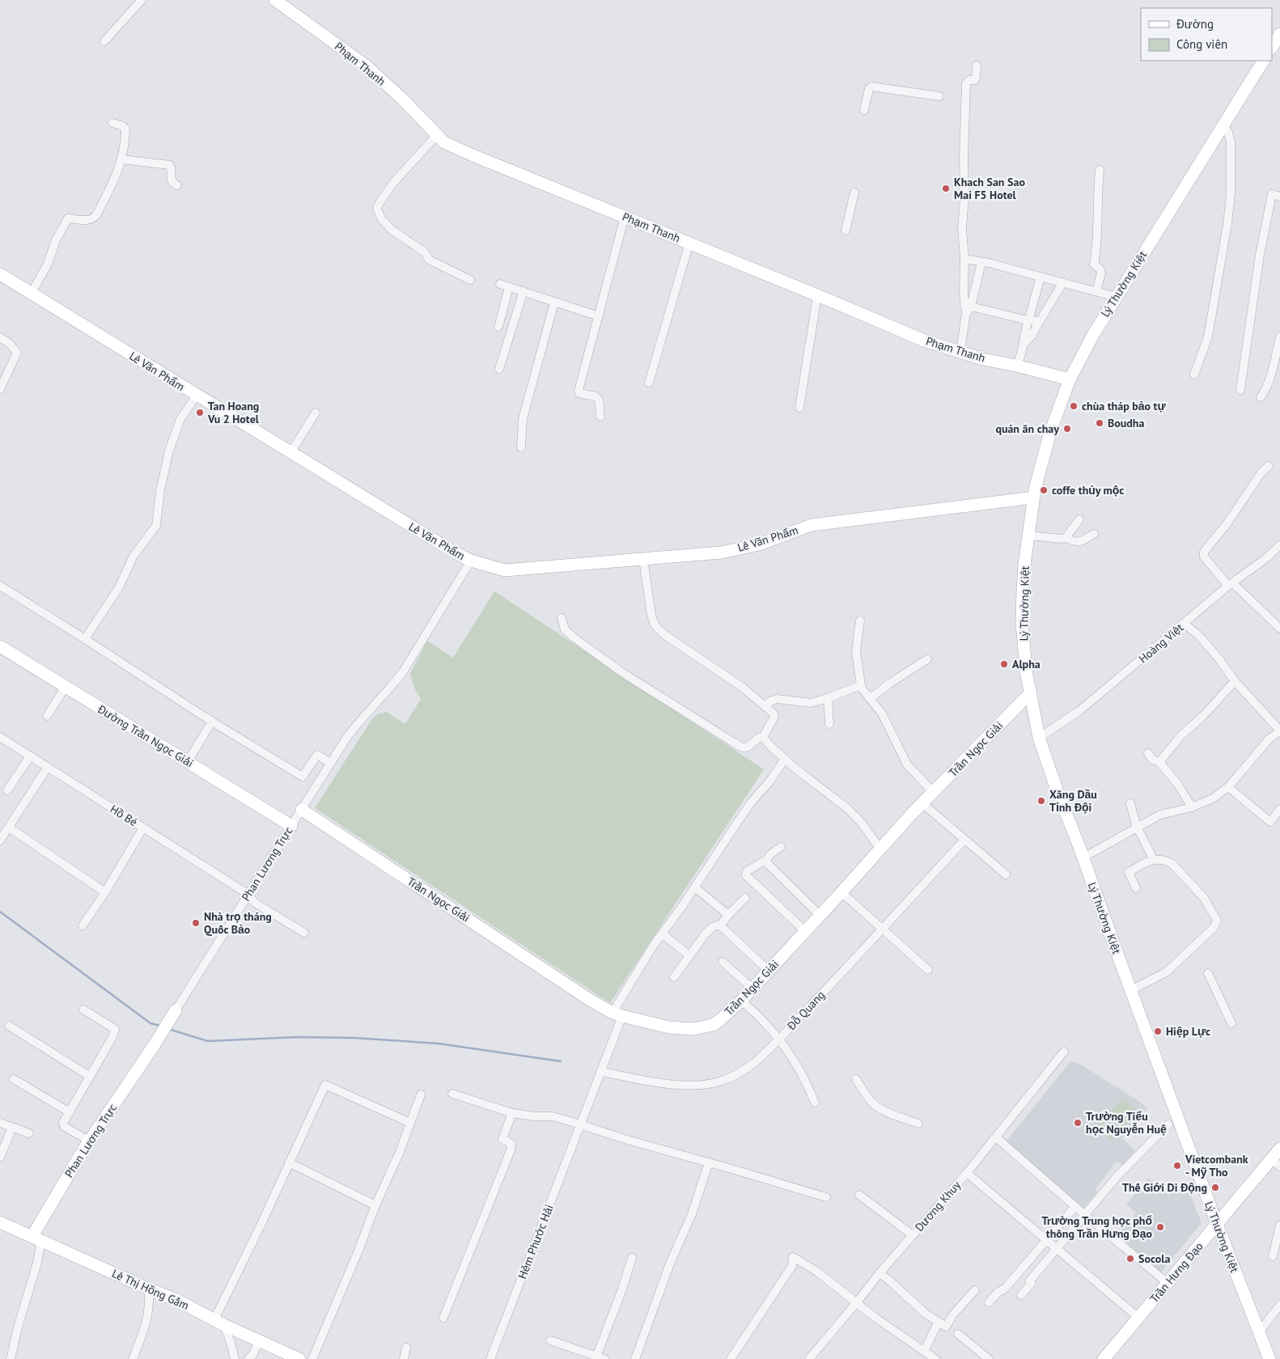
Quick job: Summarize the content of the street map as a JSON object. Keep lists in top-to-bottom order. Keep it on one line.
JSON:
{"streets":{"street":["Phạm Thanh","Lý Thường Kiệt","Lê Văn Phẩm","Hoàng Việt","Đường Trần Ngọc Giải","Trần Ngọc Giải","Hồ Bé","Phan Lương Trực","Đỗ Quang","Dương Khuy","Hẻm Phước Hải","Trần Hưng Đạo","Lê Thị Hồng Gấm"]},"crossings":[["Phạm Thanh","Lý Thường Kiệt"],["Lý Thường Kiệt","Lê Văn Phẩm"],["Lý Thường Kiệt","Hoàng Việt"],["Lý Thường Kiệt","Trần Ngọc Giải"],["Lý Thường Kiệt","Trần Hưng Đạo"],["Lê Văn Phẩm","Phan Lương Trực"],["Đường Trần Ngọc Giải","Phan Lương Trực"],["Trần Ngọc Giải","Phan Lương Trực"],["Trần Ngọc Giải","Hẻm Phước Hải"],["Hồ Bé","Phan Lương Trực"],["Phan Lương Trực","Lê Thị Hồng Gấm"],["Đỗ Quang","Hẻm Phước Hải"]],"places":["Khach San Sao Mai F5 Hotel","chùa tháp bảo tự","Tan Hoang Vu 2 Hotel","Boudha","quán ăn chay","coffe thủy mộc","Alpha","Xăng Dầu Tỉnh Đội","Nhà trọ tháng Quốc Bảo","Hiệp Lực","Trường Tiểu học Nguyễn Huệ","Vietcombank - Mỹ Tho","Thế Giới Di Động","Trường Trung học phổ thông Trần Hưng Đạo","Socola"],"legend":["Đường","Công viên"]}
